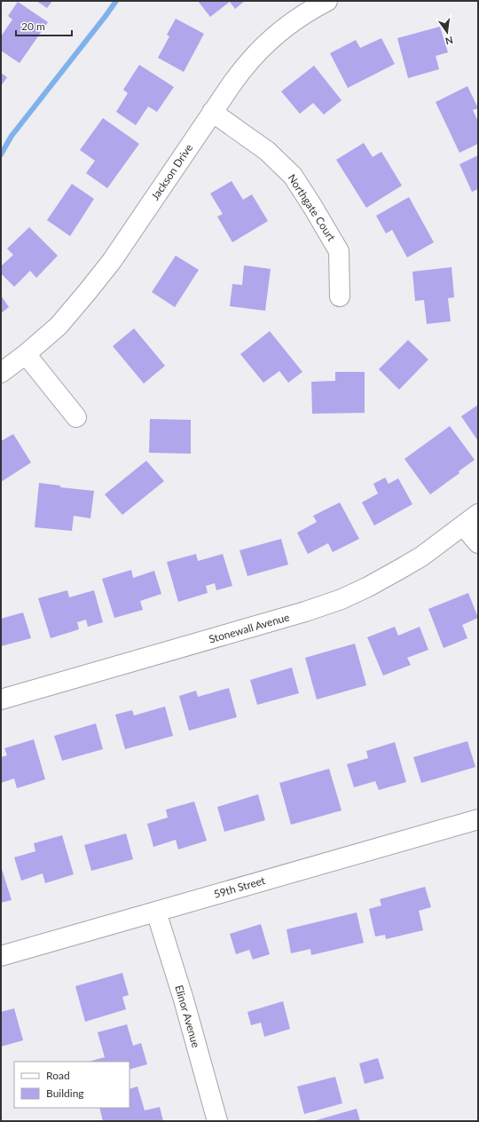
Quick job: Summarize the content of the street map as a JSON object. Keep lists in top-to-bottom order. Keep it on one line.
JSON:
{"streets":{"street":["Jackson Drive","Northgate Court","Stonewall Avenue","59th Street","Elinor Avenue"]},"crossings":[["Jackson Drive","Northgate Court"],["59th Street","Elinor Avenue"]],"legend":["Road","Building"],"scale_bar":"20 m","north":"bottom"}
